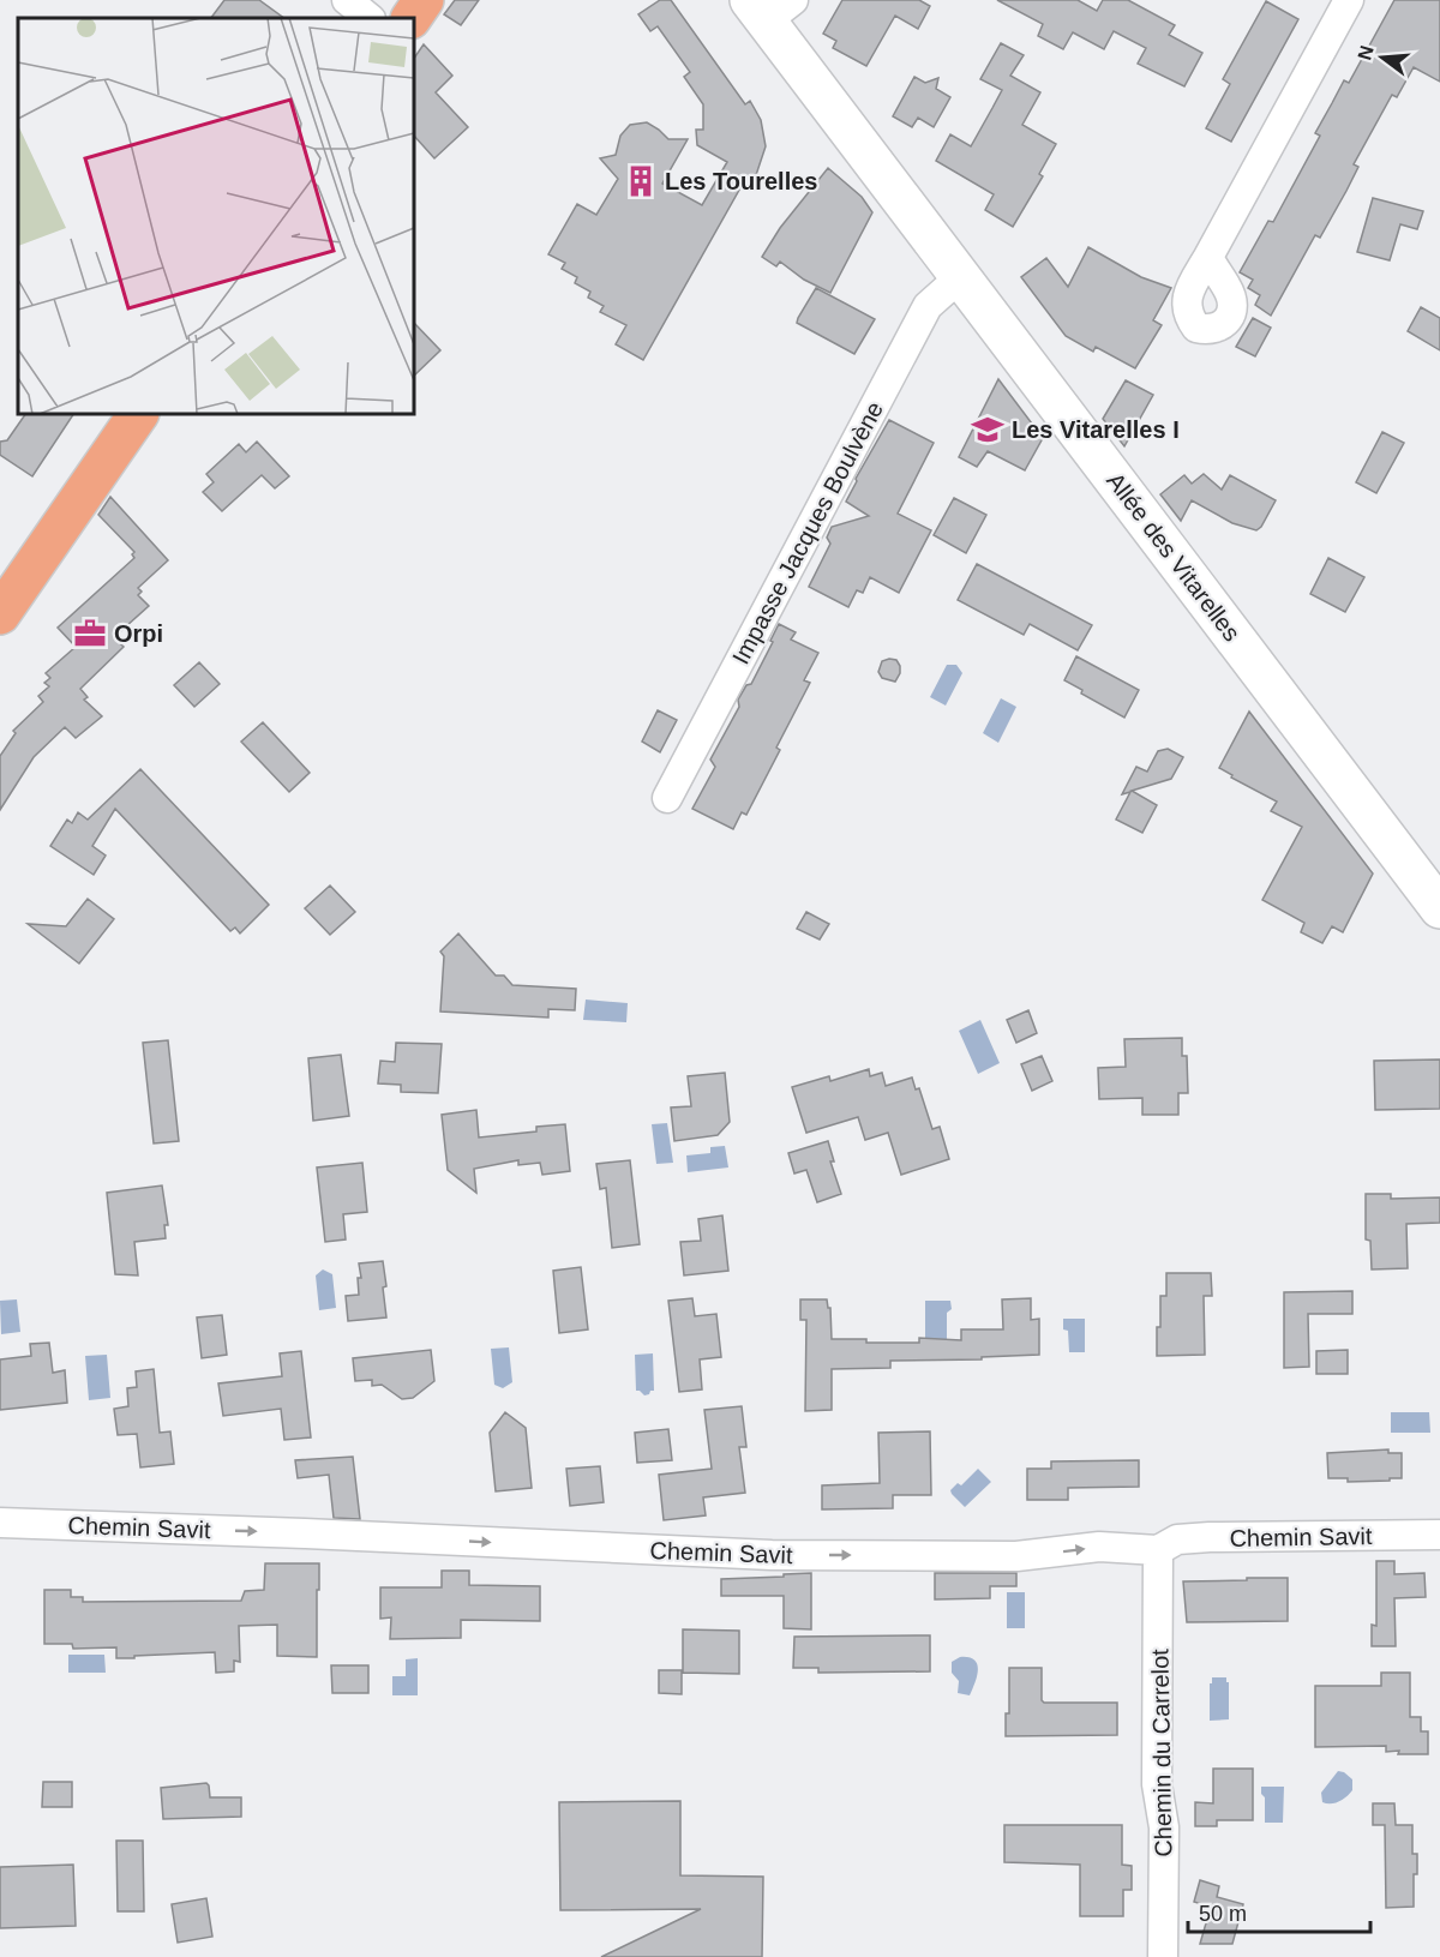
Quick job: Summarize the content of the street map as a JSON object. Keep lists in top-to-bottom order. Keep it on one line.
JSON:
{"streets":{"main road":["Allée des Vitarelles"],"street":["Impasse Jacques Boulvène","Chemin Savit","Chemin du Carrelot"]},"crossings":[["Impasse Jacques Boulvène","Allée des Vitarelles"],["Chemin Savit","Chemin du Carrelot"]],"one_way":["Chemin Savit"],"places":{"building":["Les Tourelles"],"school or university":["Les Vitarelles I"],"office":["Orpi"]},"scale_bar":"50 m","north":"left"}
